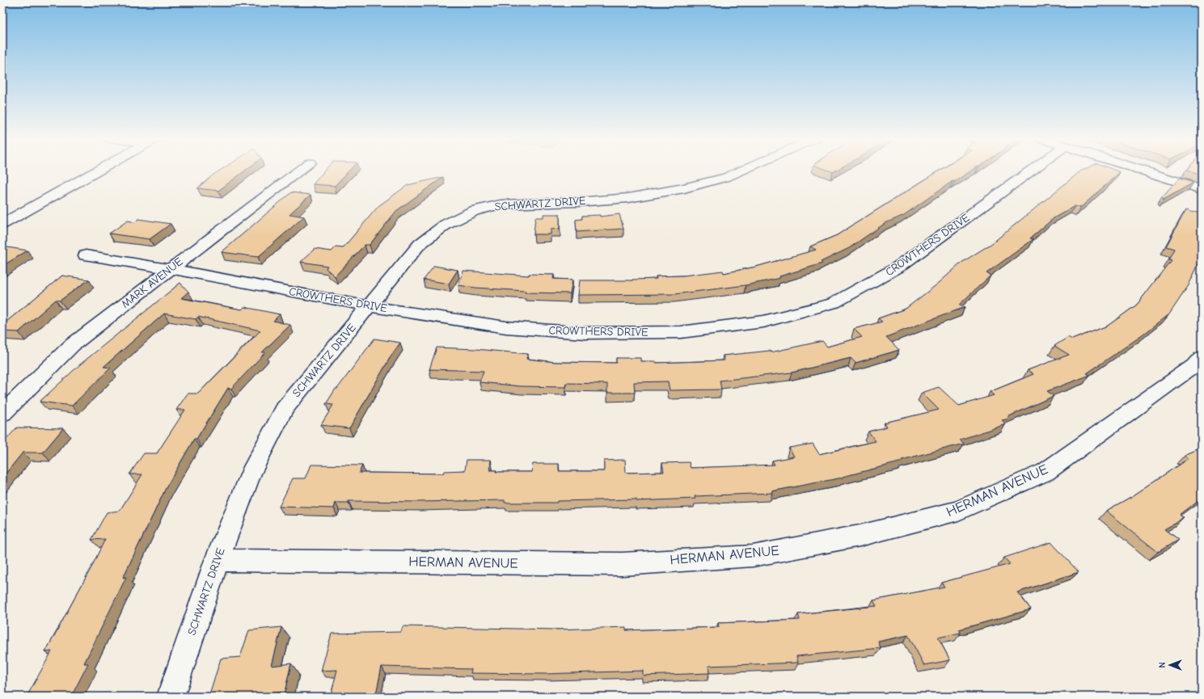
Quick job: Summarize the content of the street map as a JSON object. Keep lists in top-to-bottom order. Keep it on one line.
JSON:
{"streets":{"street":["SCHWARTZ DRIVE","CROWTHERS DRIVE","MARK AVENUE","HERMAN AVENUE"]},"crossings":[["SCHWARTZ DRIVE","CROWTHERS DRIVE"],["SCHWARTZ DRIVE","HERMAN AVENUE"],["CROWTHERS DRIVE","MARK AVENUE"]],"north":"left"}
